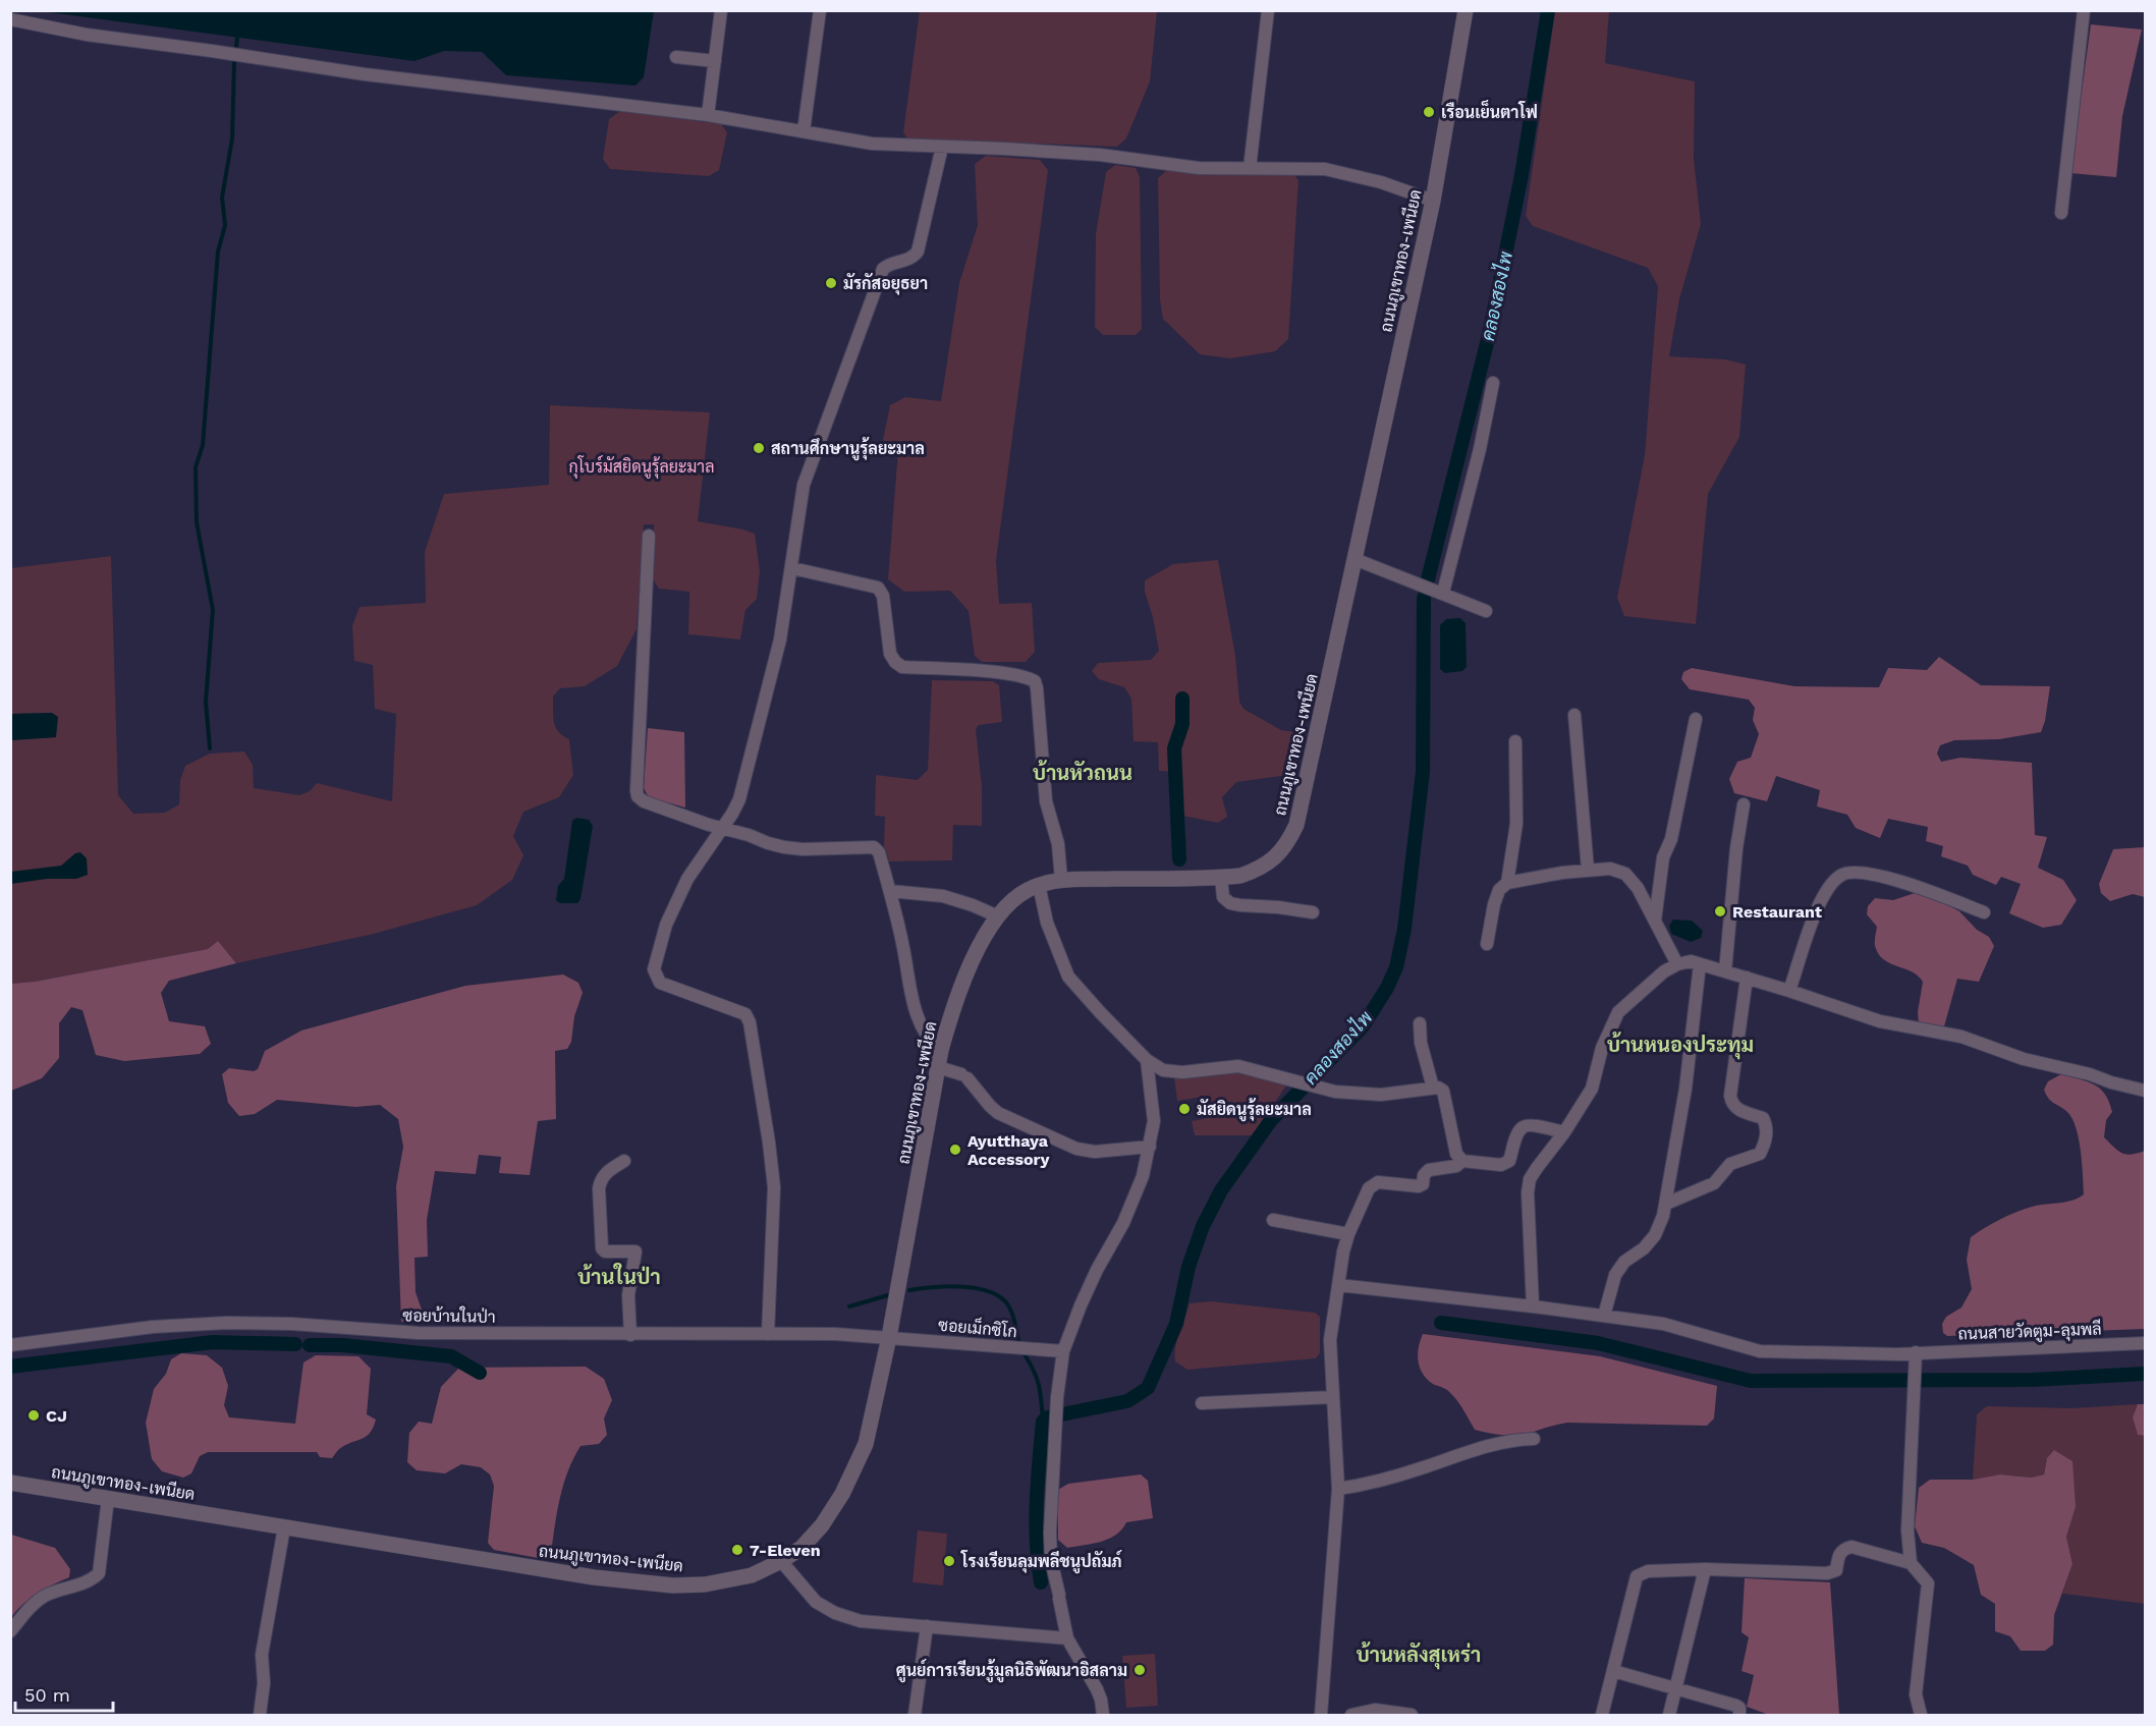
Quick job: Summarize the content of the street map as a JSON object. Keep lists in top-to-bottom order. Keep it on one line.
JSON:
{"streets":{"street":["ถนนภูเขาทอง-เพนียด","ซอยบ้านในป่า","ซอยเม็กซิโก","ถนนสายวัดตูม-ลุมพลี"]},"crossings":[["ถนนภูเขาทอง-เพนียด","ซอยบ้านในป่า"],["ถนนภูเขาทอง-เพนียด","ซอยเม็กซิโก"],["ซอยบ้านในป่า","ซอยเม็กซิโก"]],"districts":["บ้านหัวถนน","บ้านหนองประทุม","บ้านในป่า","บ้านหลังสุเหร่า"],"water":["คลองสองไพ"],"parks":["กุโบร์มัสยิดนูรุ้ลยะมาล"],"places":["เรือนเย็นตาโฟ","มัรกัสอยุธยา","สถานศึกษานูรุ้ลยะมาล","Restaurant","มัสยิดนูรุ้ลยะมาล","Ayutthaya Accessory","CJ","7-Eleven","โรงเรียนลุมพลีชนูปถัมภ์","ศูนย์การเรียนรู้มูลนิธิพัฒนาอิสลาม"],"scale_bar":"50 m"}
